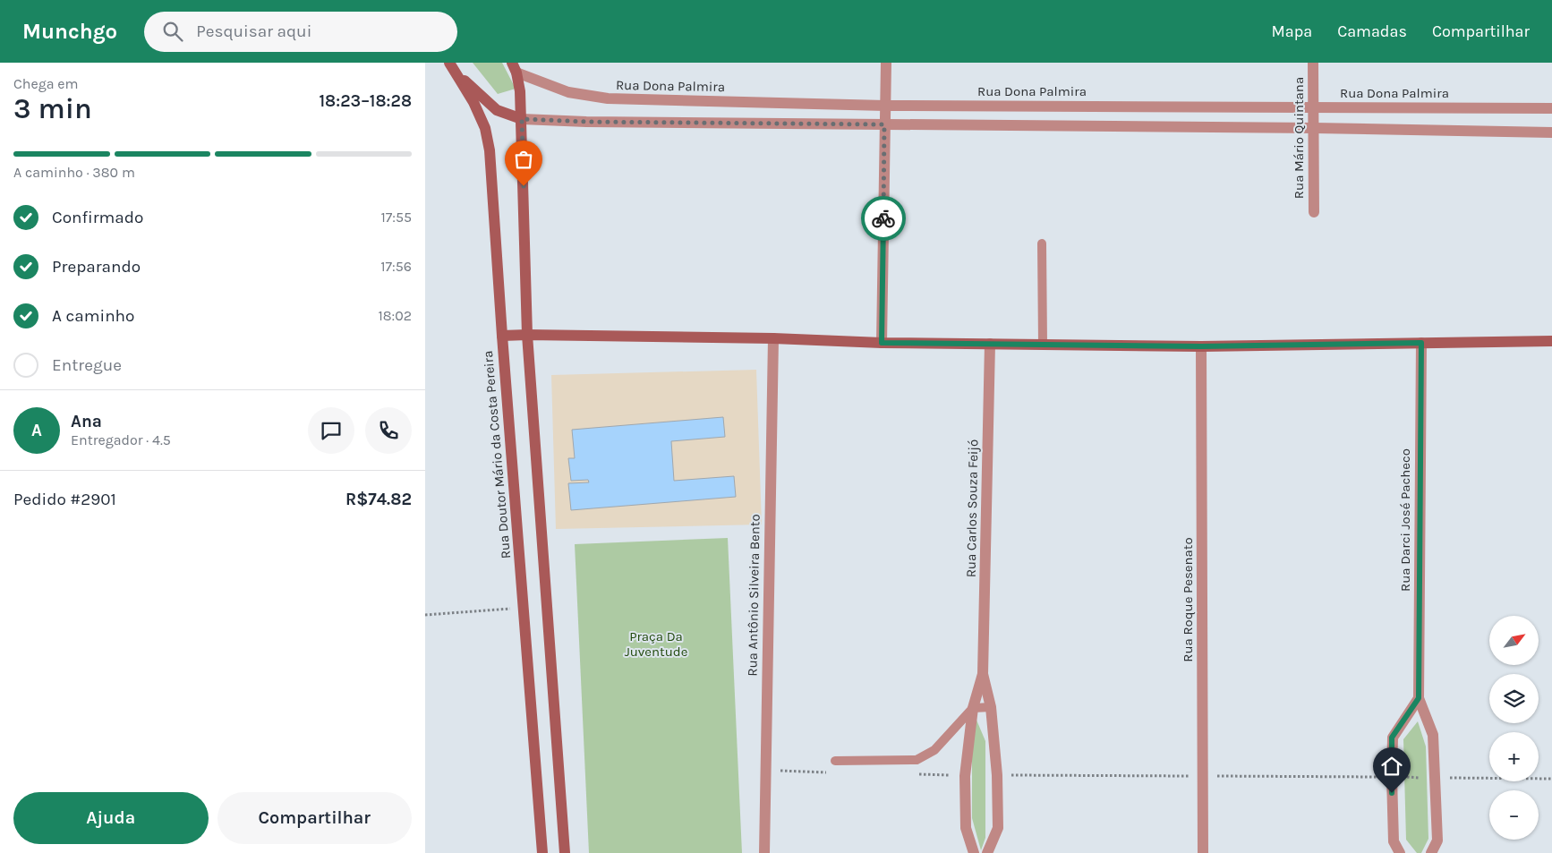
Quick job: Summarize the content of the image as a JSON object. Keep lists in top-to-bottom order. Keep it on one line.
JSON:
{"streets":{"main road":["Rua Doutor Mário da Costa Pereira"],"street":["Rua Dona Palmira","Rua Mário Quintana","Rua Carlos Souza Feijó","Rua Darci José Pacheco","Rua Antônio Silveira Bento","Rua Roque Pesenato"]},"crossings":[["Rua Dona Palmira","Rua Mário Quintana"]],"parks":["Praça Da Juventude"],"north":"top right","page":{"header":"Munchgo","search":"Pesquisar aqui","nav":["Mapa","Camadas","Compartilhar"],"heading":["3 min","Chega em","18:23–18:28"],"panel":["Ana","Entregador · 4.5","Pedido #2901","R$74.82"],"bar":"A caminho · 380 m","list":[["Confirmado","17:55"],["Preparando","17:56"],["A caminho","18:02"],"Entregue"],"round":"A","map_buttons":["+","−"],"buttons":["Ajuda","Compartilhar"]}}
